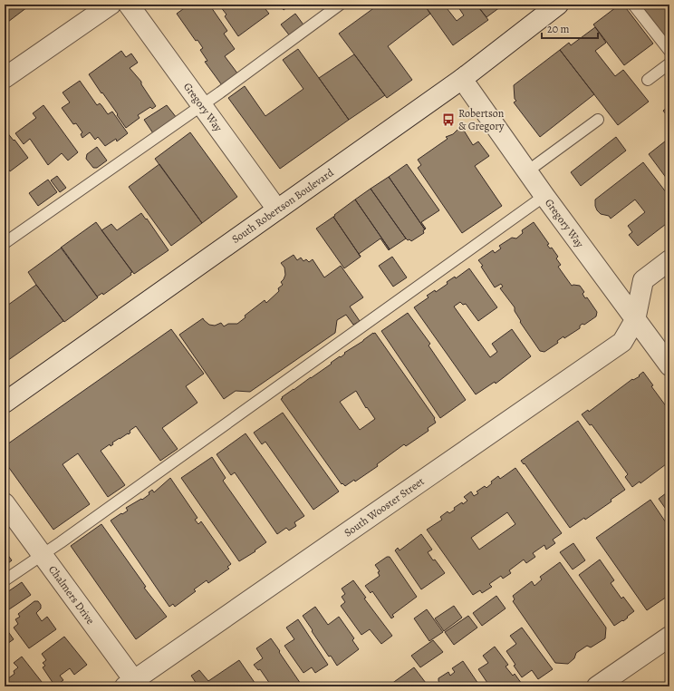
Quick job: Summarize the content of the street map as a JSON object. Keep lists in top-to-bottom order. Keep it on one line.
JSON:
{"streets":{"street":["Gregory Way","South Robertson Boulevard","South Wooster Street","Chalmers Drive"]},"crossings":[["Gregory Way","South Robertson Boulevard"],["Gregory Way","South Wooster Street"],["South Wooster Street","Chalmers Drive"]],"places":{"bus stop":["Robertson & Gregory"]},"scale_bar":"20 m"}
